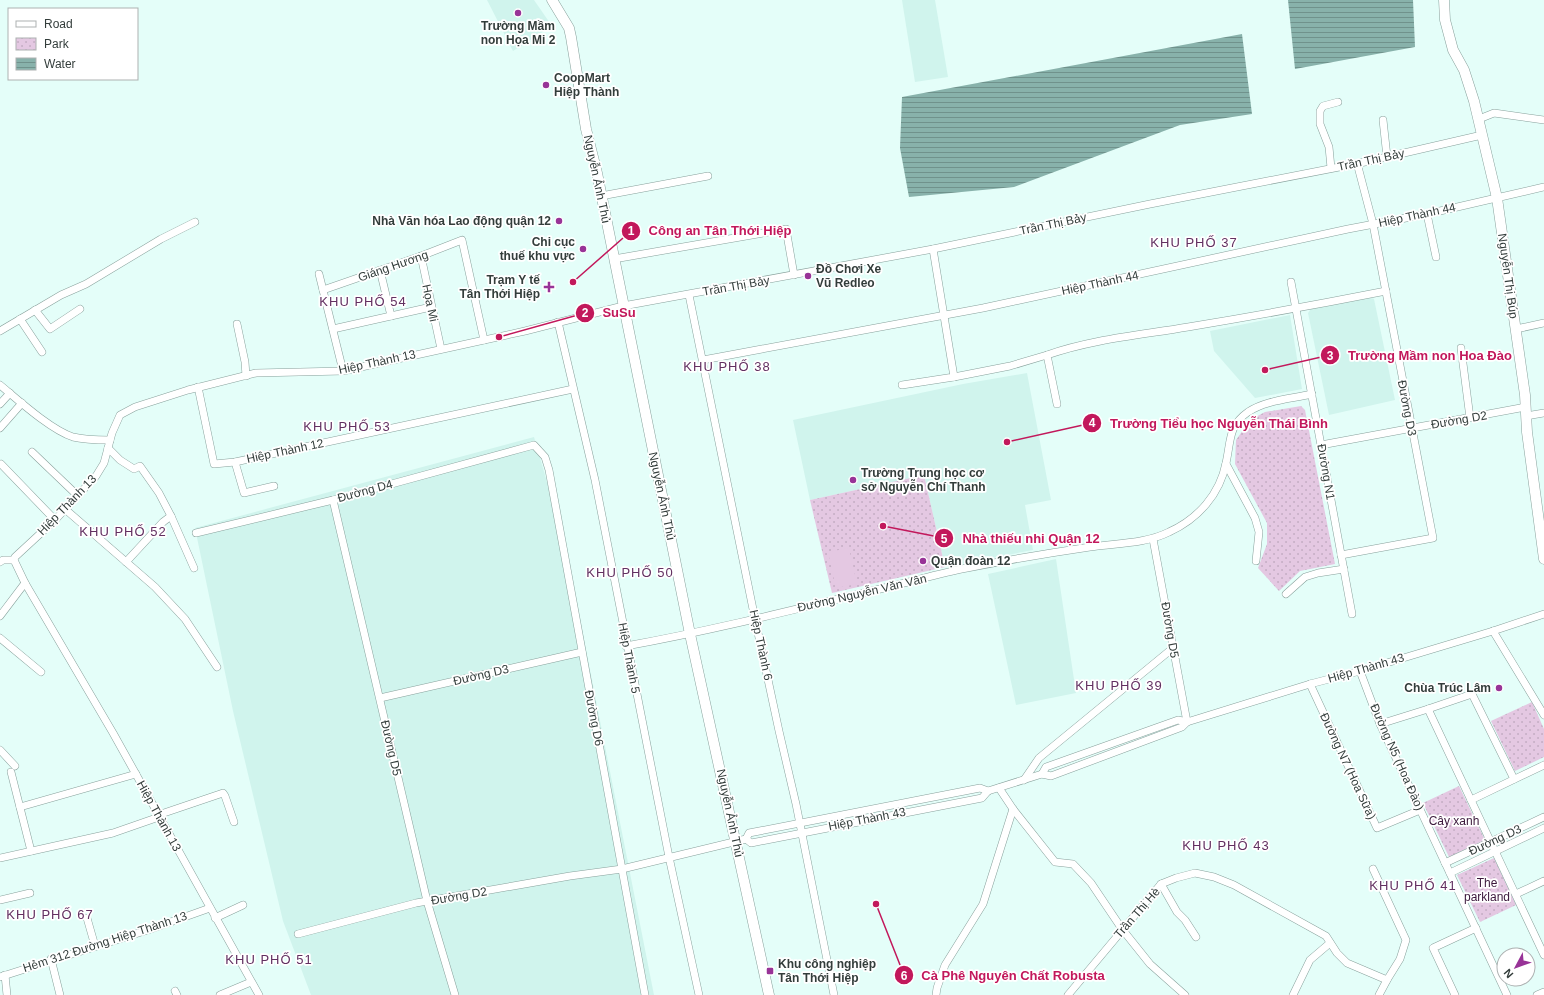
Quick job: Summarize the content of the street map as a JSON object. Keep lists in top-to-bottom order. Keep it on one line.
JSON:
{"streets":{"main road":["Nguyễn Ảnh Thủ","Nguyễn Thị Búp"],"street":["Trần Thị Bảy","Hiệp Thành 44","Giáng Hương","Họa Mi","Hiệp Thành 13","Đường D3","Đường D2","Hiệp Thành 12","Đường N1","Đường D4","Đường Nguyễn Văn Vân","Đường D5","Hiệp Thành 6","Hiệp Thành 5","Hiệp Thành 43","Đường D6","Đường N5 (Hoa Đào)","Đường N7 (Hoa Sữa)","Trần Thị Hè","Hẻm 312 Đường Hiệp Thành 13"]},"crossings":[["Trần Thị Bảy","Nguyễn Ảnh Thủ"],["Trần Thị Bảy","Nguyễn Thị Búp"],["Trần Thị Bảy","Hiệp Thành 13"],["Trần Thị Bảy","Đường D3"],["Trần Thị Bảy","Hiệp Thành 6"],["Nguyễn Ảnh Thủ","Hiệp Thành 13"],["Nguyễn Ảnh Thủ","Đường Nguyễn Văn Vân"],["Nguyễn Ảnh Thủ","Hiệp Thành 43"],["Hiệp Thành 44","Nguyễn Thị Búp"],["Hiệp Thành 44","Đường D3"],["Hiệp Thành 44","Hiệp Thành 6"],["Giáng Hương","Họa Mi"],["Giáng Hương","Hiệp Thành 13"],["Nguyễn Thị Búp","Đường D2"],["Họa Mi","Hiệp Thành 13"],["Hiệp Thành 13","Hiệp Thành 12"],["Hiệp Thành 13","Hiệp Thành 5"],["Hiệp Thành 13","Hẻm 312 Đường Hiệp Thành 13"],["Đường D3","Đường D2"],["Đường D3","Đường N1"],["Đường D3","Đường D5"],["Đường D3","Đường D6"],["Đường D3","Đường N5 (Hoa Đào)"],["Đường D2","Đường N1"],["Đường D2","Đường D5"],["Đường D2","Hiệp Thành 43"],["Đường D2","Đường D6"],["Hiệp Thành 12","Hiệp Thành 5"],["Đường N1","Đường Nguyễn Văn Vân"],["Đường D4","Đường D5"],["Đường D4","Đường D6"],["Đường Nguyễn Văn Vân","Đường D5"],["Đường Nguyễn Văn Vân","Hiệp Thành 6"],["Đường Nguyễn Văn Vân","Hiệp Thành 5"],["Đường D5","Hiệp Thành 43"],["Hiệp Thành 6","Hiệp Thành 43"],["Hiệp Thành 5","Hiệp Thành 43"],["Hiệp Thành 43","Đường D6"],["Hiệp Thành 43","Đường N5 (Hoa Đào)"],["Hiệp Thành 43","Đường N7 (Hoa Sữa)"],["Đường N5 (Hoa Đào)","Đường N7 (Hoa Sữa)"]],"districts":["KHU PHỐ 37","KHU PHỐ 54","KHU PHỐ 38","KHU PHỐ 53","KHU PHỐ 52","KHU PHỐ 50","KHU PHỐ 39","KHU PHỐ 43","KHU PHỐ 41","KHU PHỐ 67","KHU PHỐ 51"],"parks":["Cây xanh","The parkland"],"places":{"other":["Trường Mầm non Họa Mi 2","CoopMart Hiệp Thành","Nhà Văn hóa Lao động quận 12","Chi cục thuế khu vực","Đồ Chơi Xe Vũ Redleo","Công an Tân Thới Hiệp","SuSu","Trường Mầm non Hoa Đào","Trường Tiểu học Nguyễn Thái Bình","Trường Trung học cơ sở Nguyễn Chí Thanh","Nhà thiếu nhi Quận 12","Quận đoàn 12","Chùa Trúc Lâm","Cà Phê Nguyên Chất Robusta"],"health":["Trạm Y tế Tân Thới Hiệp"],"transit":["Khu công nghiệp Tân Thới Hiệp"]},"legend":["Road","Park","Water"],"north":"bottom left"}
